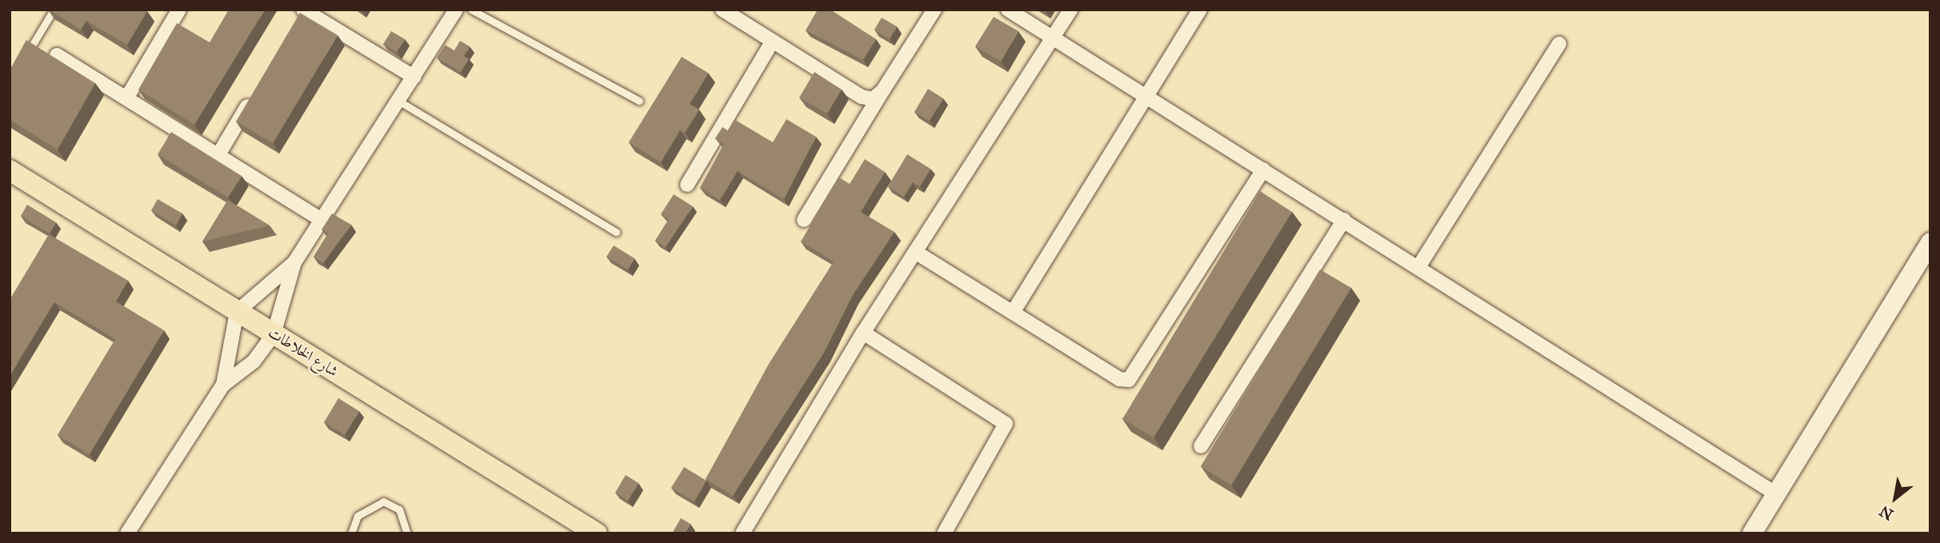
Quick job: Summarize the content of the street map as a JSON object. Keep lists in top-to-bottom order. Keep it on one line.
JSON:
{"streets":{"main road":["شارع الخلاطات"]},"north":"bottom left"}
